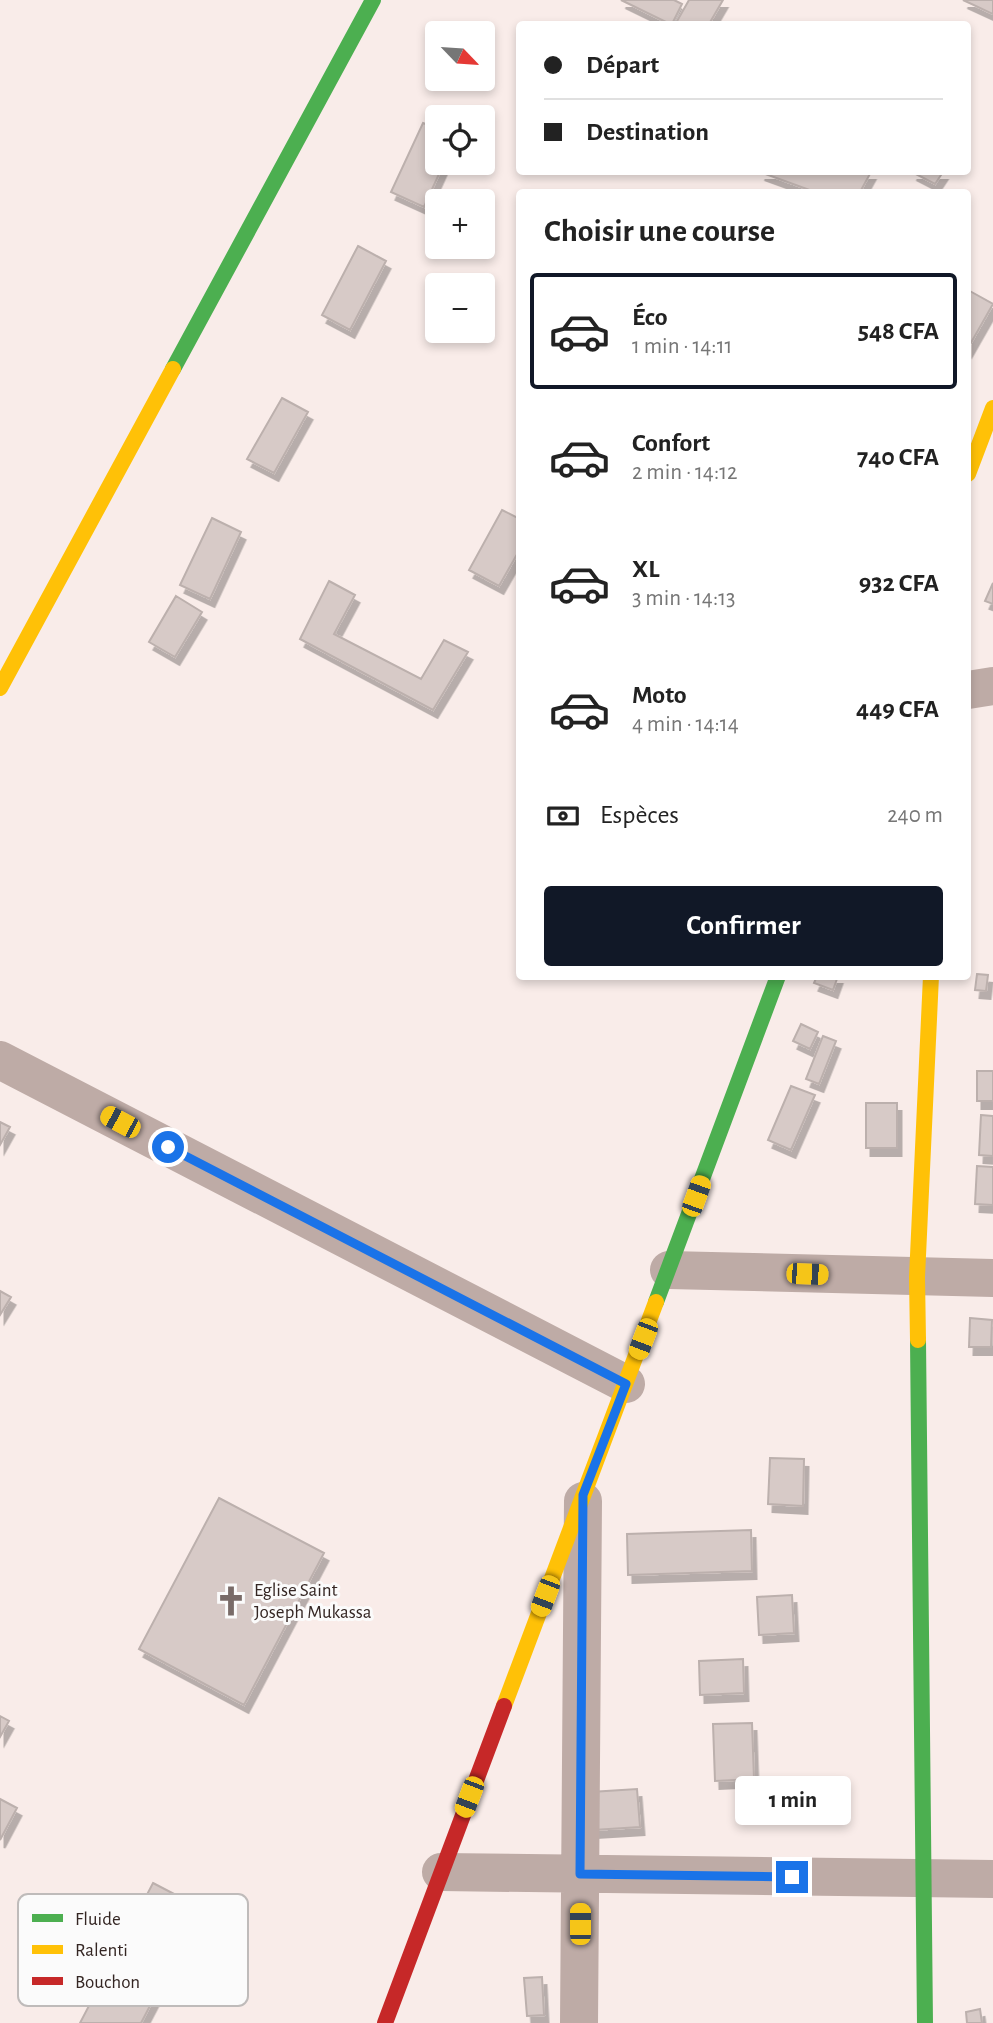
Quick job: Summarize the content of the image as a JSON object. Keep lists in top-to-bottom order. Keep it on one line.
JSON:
{"places":{"church":["Eglise Saint Joseph Mukassa"]},"legend":["Fluide","Ralenti","Bouchon"],"north":"bottom right","page":{"map_buttons":["+","−"],"banner":["Départ","Destination"],"heading":"Choisir une course","list":[{"name":"Éco","note":"1 min · 14:11","value":"548 CFA"},{"name":"Confort","note":"2 min · 14:12","value":"740 CFA"},{"name":"XL","note":"3 min · 14:13","value":"932 CFA"},{"name":"Moto","note":"4 min · 14:14","value":"449 CFA"}],"pay":["Espèces","240 m"],"buttons":"Confirmer","bubble":"1 min"}}
